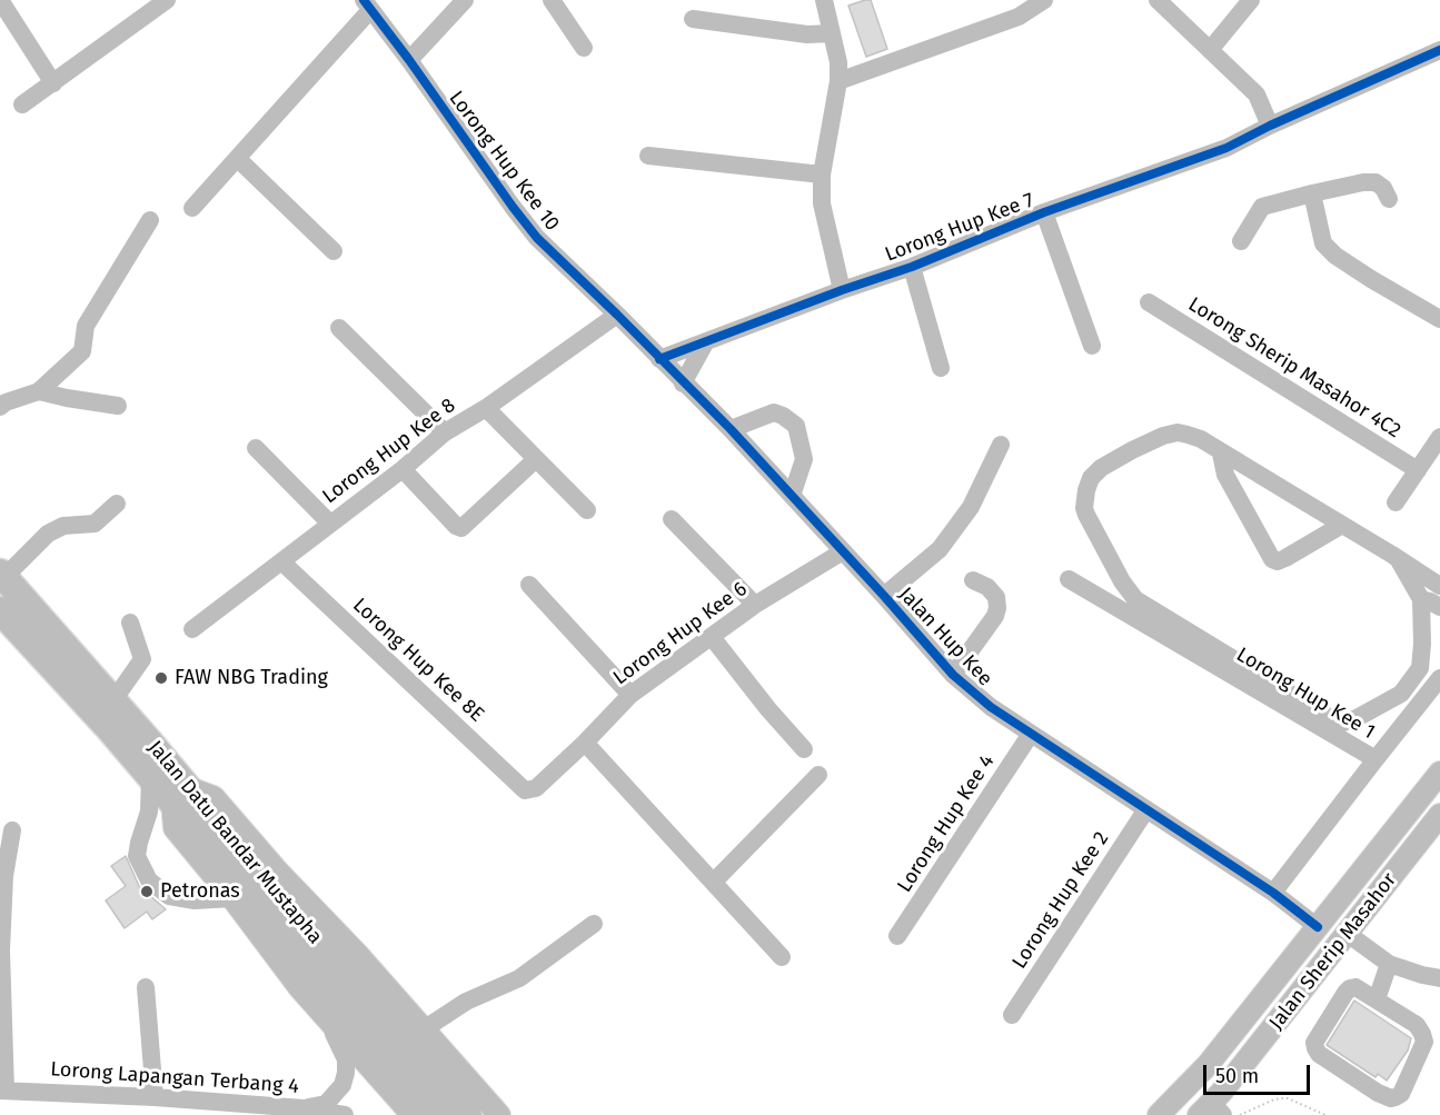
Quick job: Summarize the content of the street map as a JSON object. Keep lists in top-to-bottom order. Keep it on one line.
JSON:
{"streets":{"highway":["Jalan Datu Bandar Mustapha"],"main road":["Jalan Sherip Masahor"],"street":["Lorong Hup Kee 10","Lorong Hup Kee 7","Lorong Sherip Masahor 4C2","Lorong Hup Kee 8","Lorong Hup Kee 6","Jalan Hup Kee","Lorong Hup Kee 8E","Lorong Hup Kee 1","Lorong Hup Kee 4","Lorong Hup Kee 2","Lorong Lapangan Terbang 4"]},"crossings":[["Lorong Hup Kee 10","Lorong Hup Kee 7"],["Lorong Hup Kee 10","Lorong Hup Kee 8"],["Lorong Hup Kee 10","Jalan Hup Kee"],["Lorong Hup Kee 7","Jalan Hup Kee"],["Lorong Hup Kee 8","Lorong Hup Kee 8E"],["Lorong Hup Kee 6","Jalan Hup Kee"],["Lorong Hup Kee 6","Lorong Hup Kee 8E"],["Jalan Hup Kee","Lorong Hup Kee 1"],["Jalan Hup Kee","Lorong Hup Kee 4"],["Jalan Hup Kee","Lorong Hup Kee 2"],["Jalan Hup Kee","Jalan Sherip Masahor"]],"places":["FAW NBG Trading","Petronas"],"scale_bar":"50 m"}
